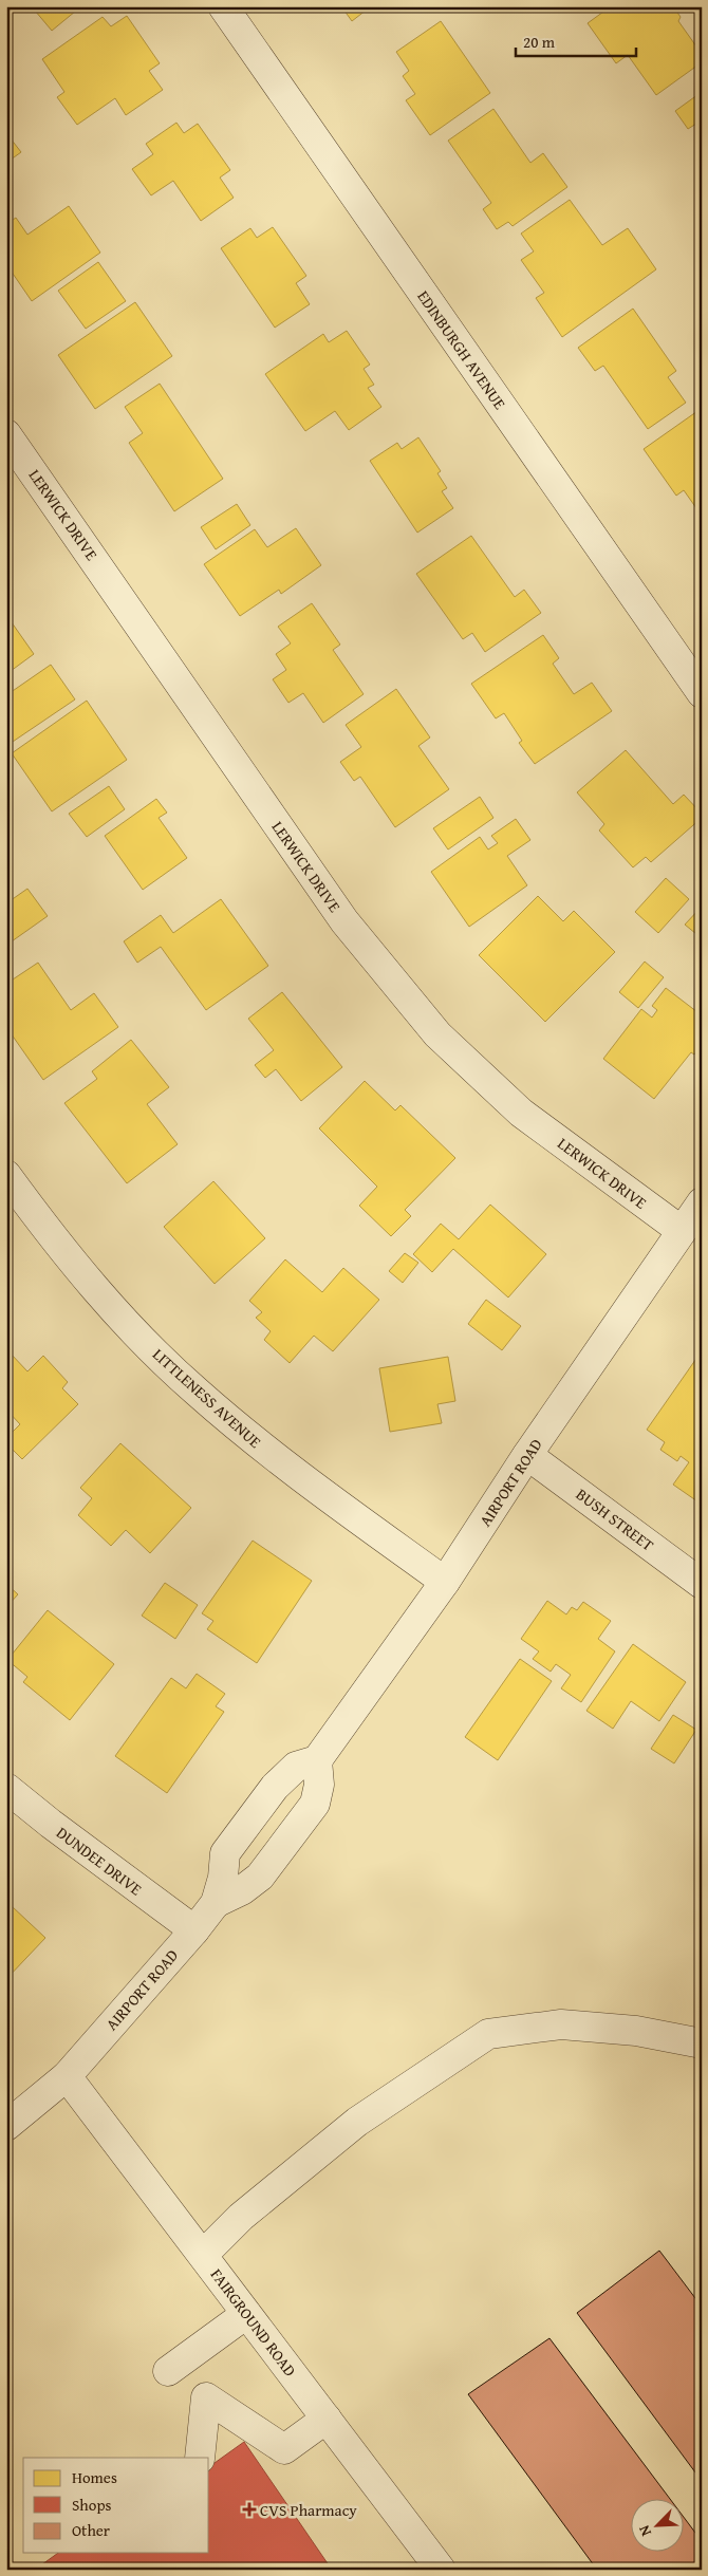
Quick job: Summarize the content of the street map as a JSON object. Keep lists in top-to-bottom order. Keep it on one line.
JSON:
{"streets":{"street":["EDINBURGH AVENUE","LERWICK DRIVE","LITTLENESS AVENUE","AIRPORT ROAD","BUSH STREET","DUNDEE DRIVE","FAIRGROUND ROAD"]},"crossings":[["LERWICK DRIVE","AIRPORT ROAD"],["LITTLENESS AVENUE","AIRPORT ROAD"],["AIRPORT ROAD","BUSH STREET"],["AIRPORT ROAD","DUNDEE DRIVE"],["AIRPORT ROAD","FAIRGROUND ROAD"]],"places":{"health":["CVS Pharmacy"]},"legend":["Homes","Shops","Other"],"scale_bar":"20 m","north":"bottom left"}
